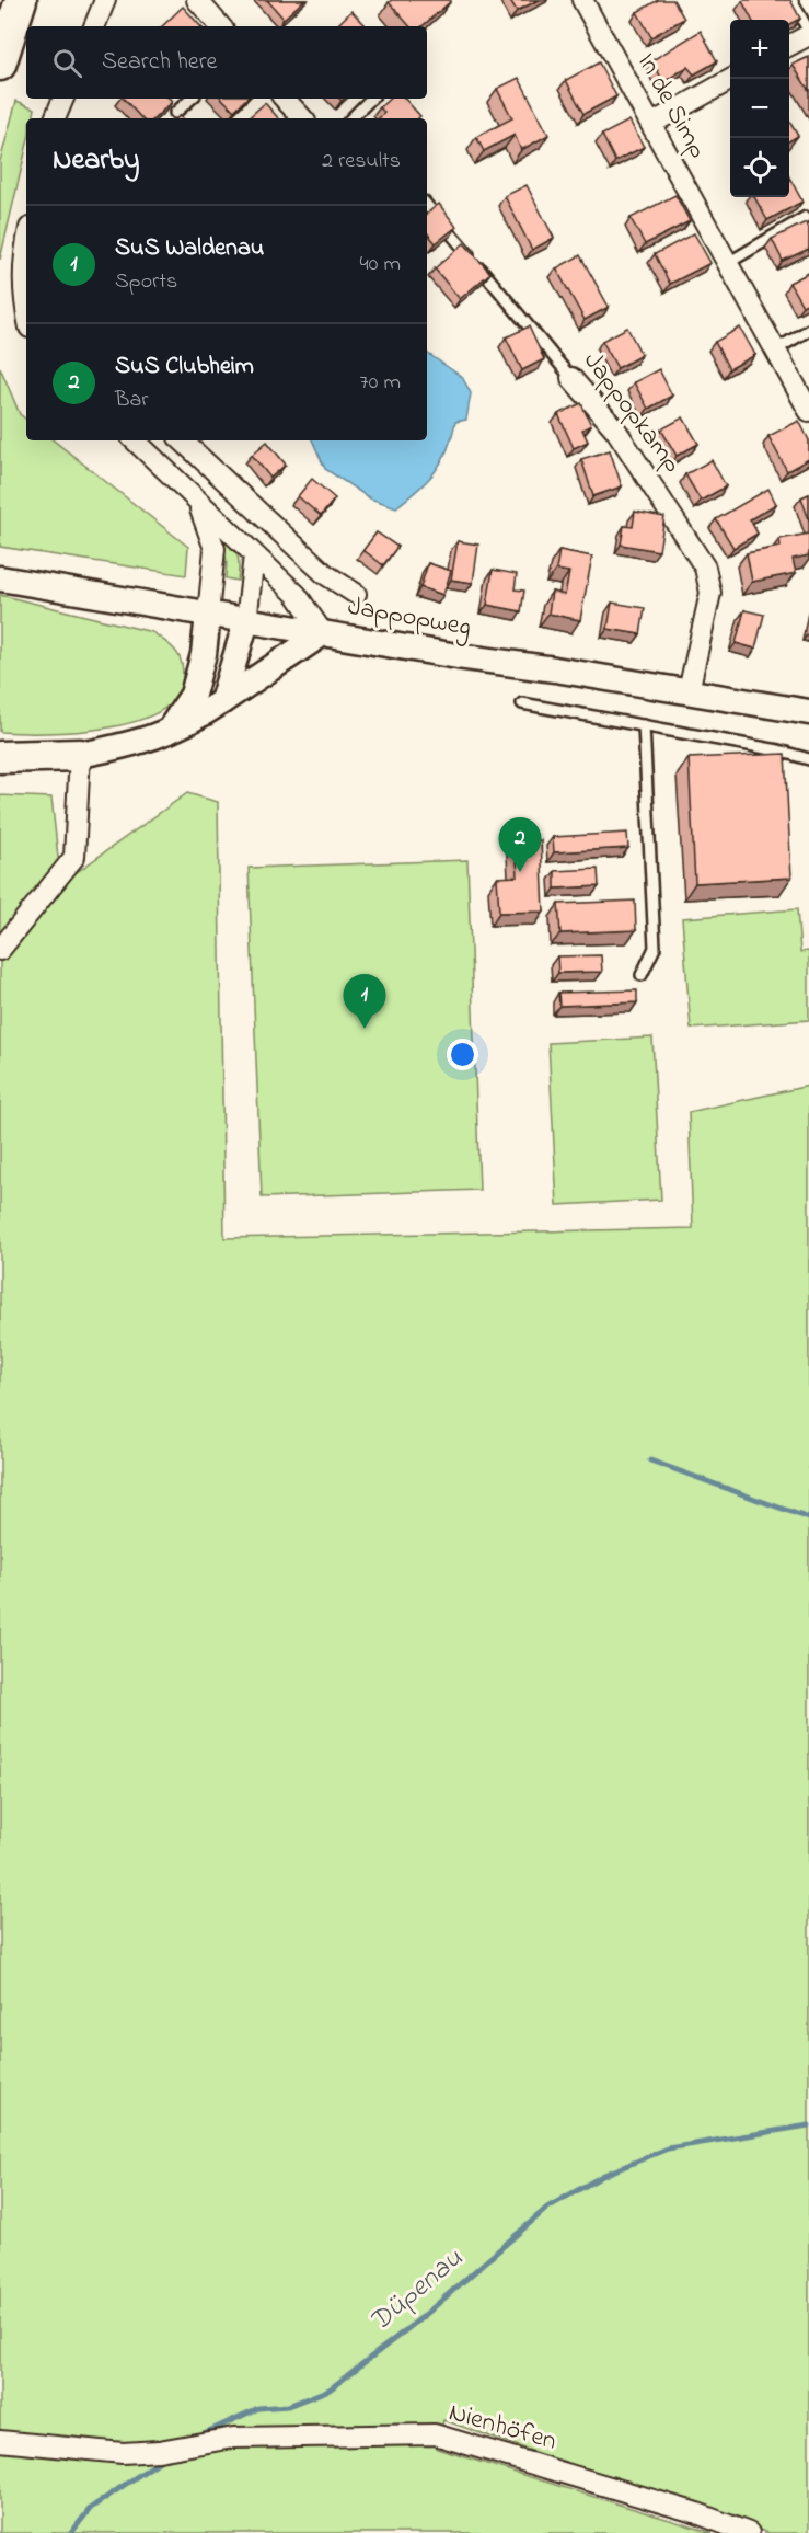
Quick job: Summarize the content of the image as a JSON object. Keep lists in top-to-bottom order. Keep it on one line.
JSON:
{"streets":{"street":["In de Simp","Jappopkamp","Jappopweg","Nienhöfen"]},"crossings":[["Jappopkamp","Jappopweg"]],"water":["Düpenau"],"page":{"map_buttons":["+","−"],"search":"Search here","heading":["Nearby","2 results"],"list":[{"mark":"1","name":"SuS Waldenau","note":"Sports","value":"40 m"},{"mark":"2","name":"SuS Clubheim","note":"Bar","value":"70 m"}],"pins":["2","1"]}}
